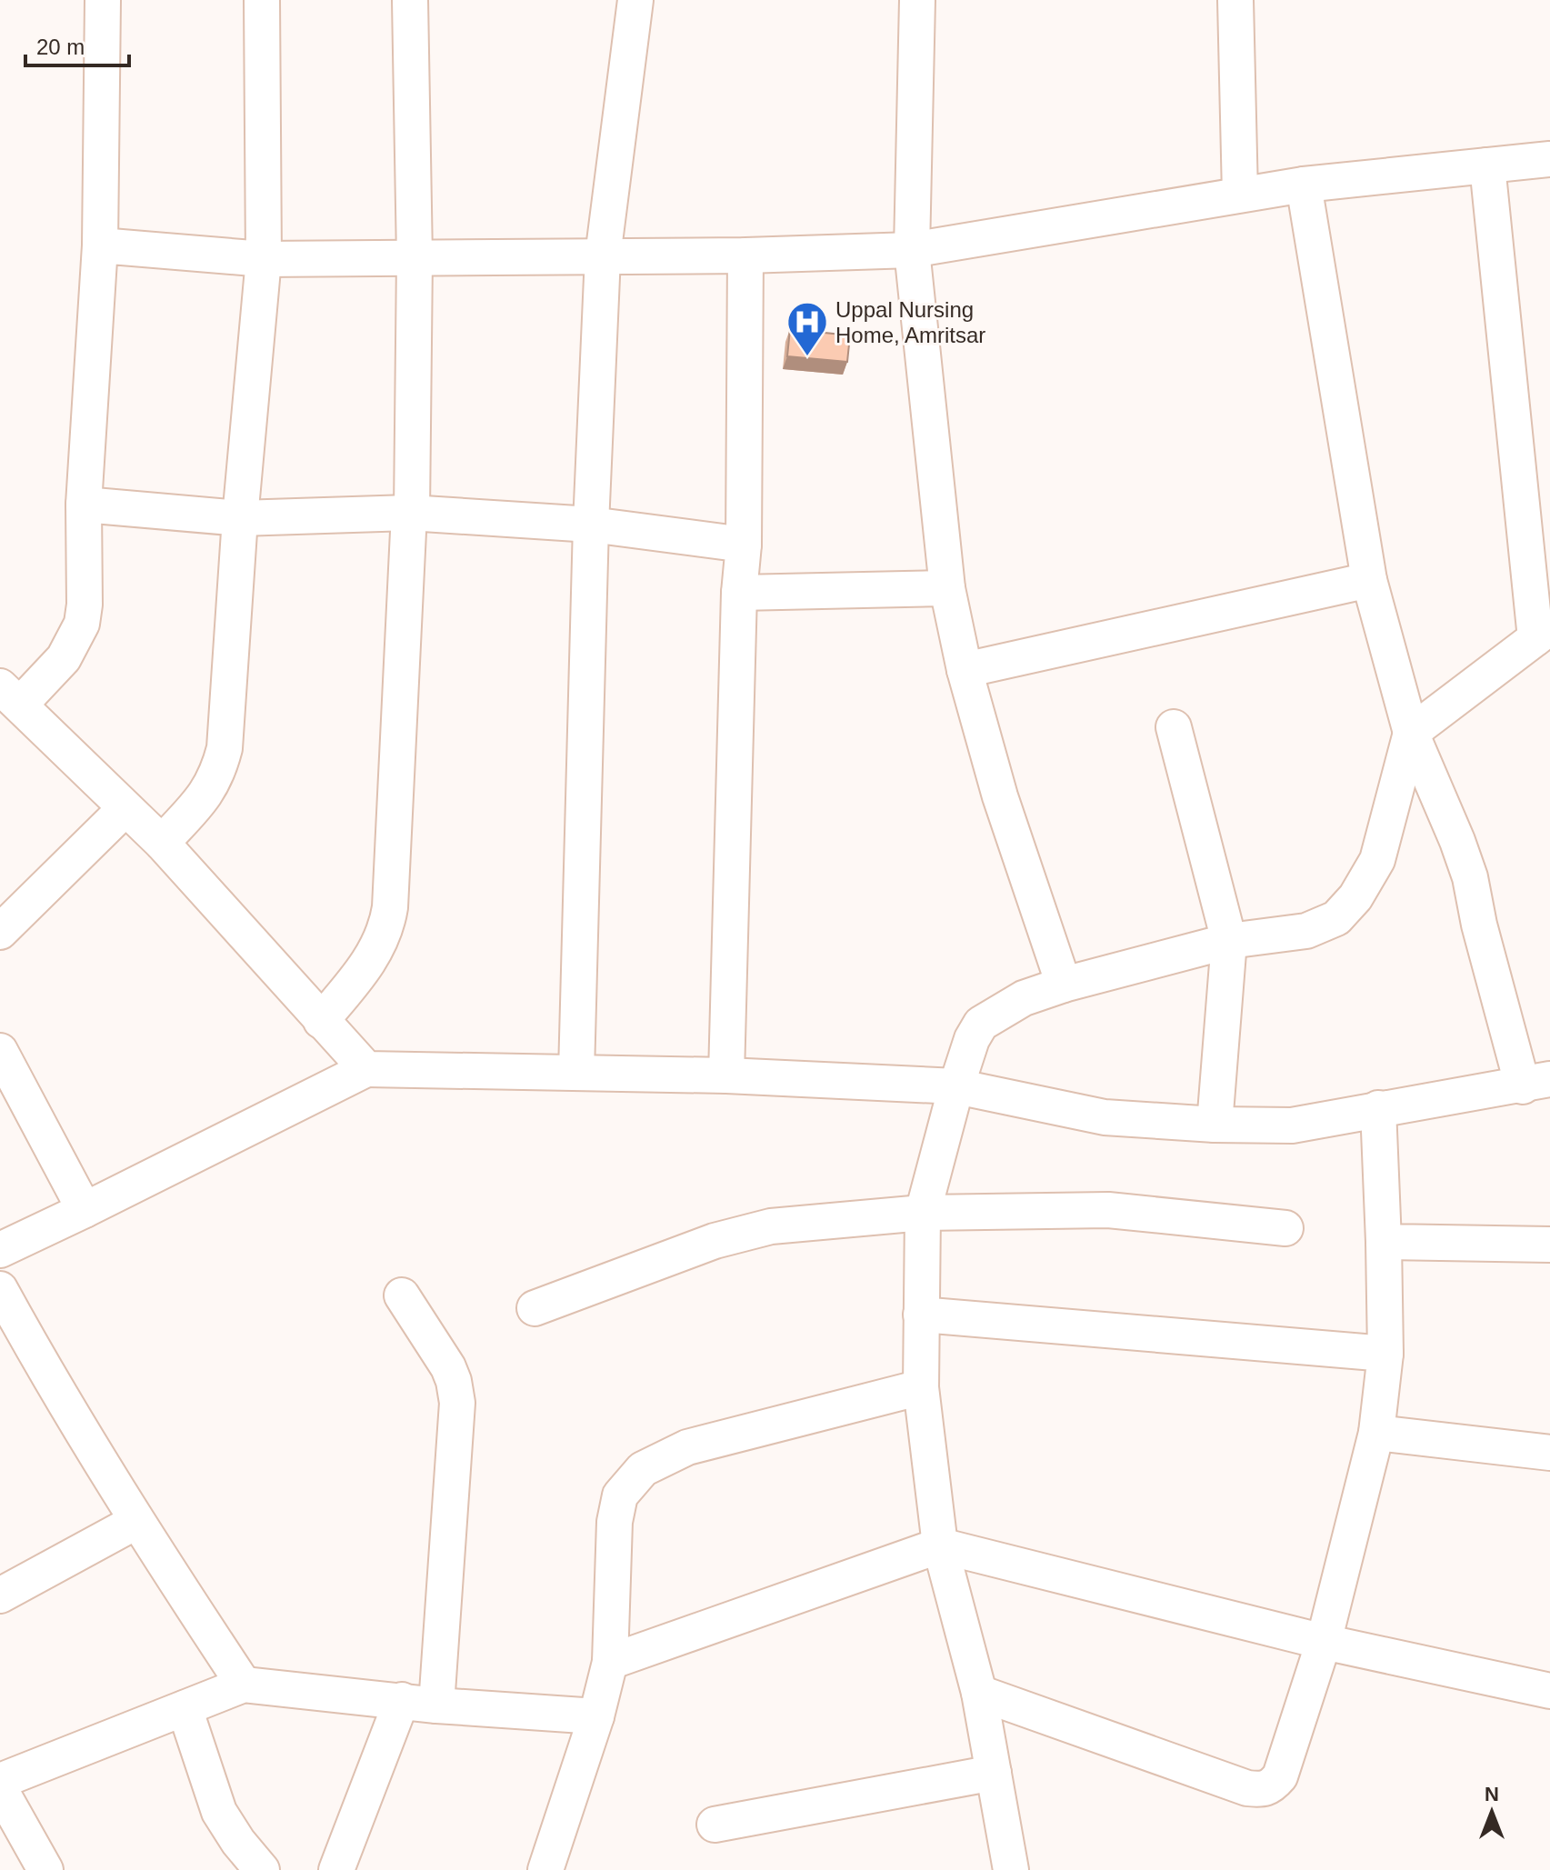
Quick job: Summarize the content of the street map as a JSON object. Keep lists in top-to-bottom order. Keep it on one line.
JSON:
{"places":{"hospital":["Uppal Nursing Home, Amritsar"]},"scale_bar":"20 m","north":"top"}
